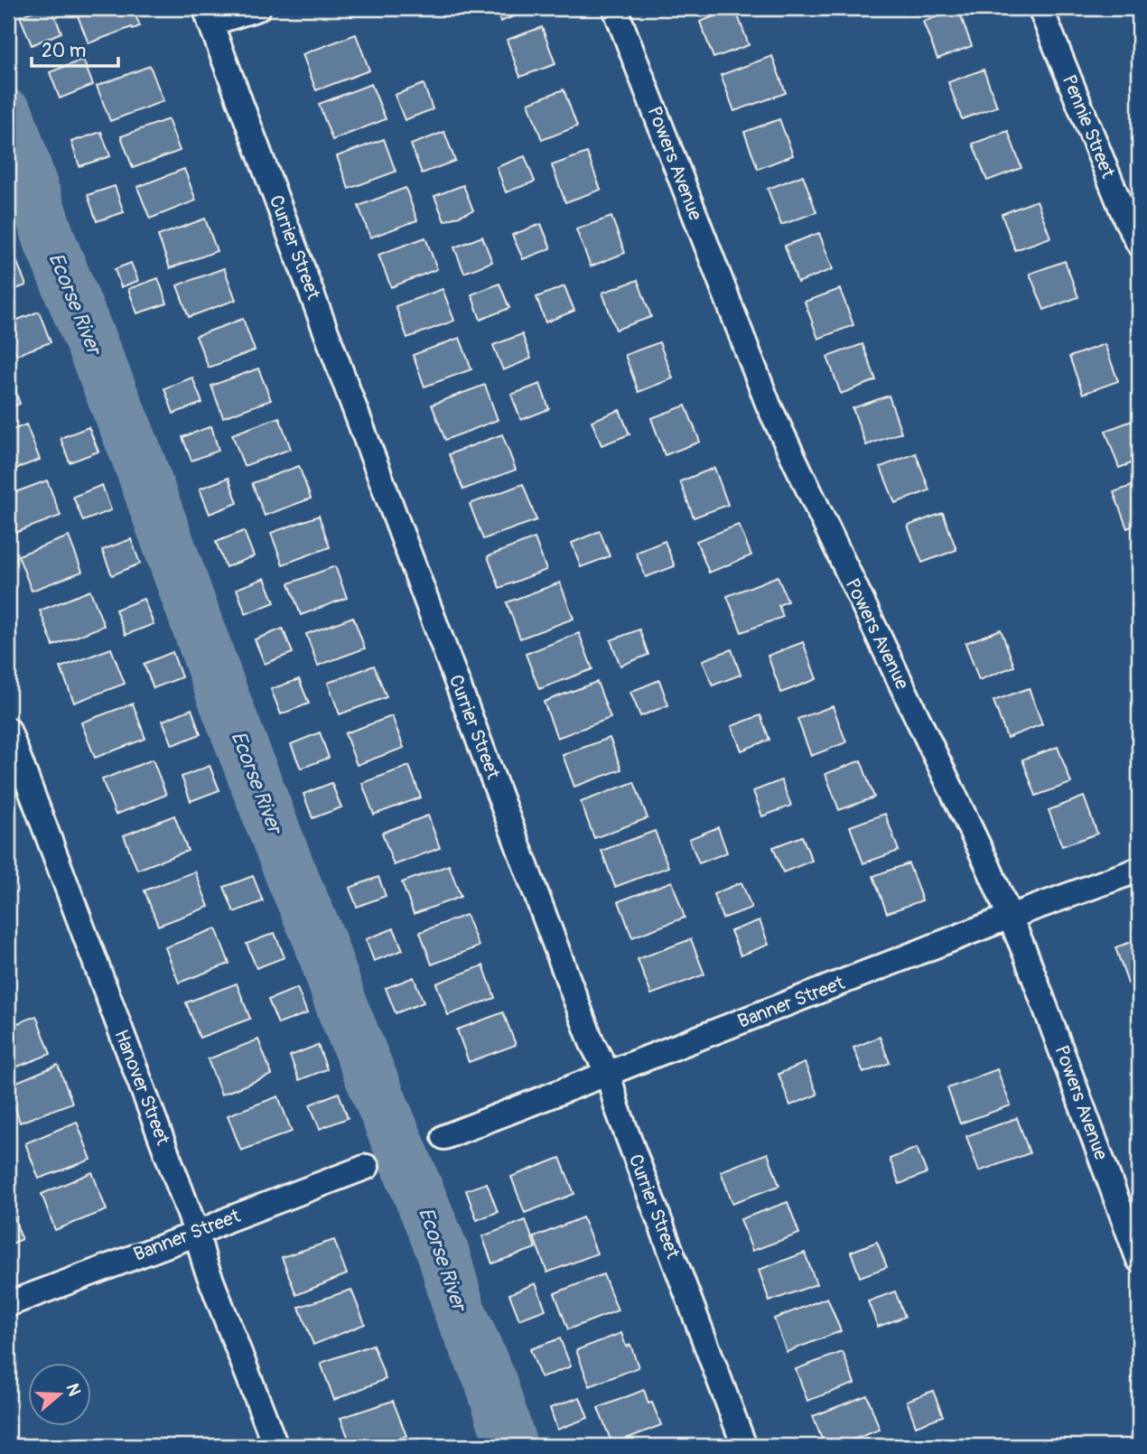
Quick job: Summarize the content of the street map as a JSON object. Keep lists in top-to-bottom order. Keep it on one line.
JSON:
{"streets":{"street":["Pennie Street","Powers Avenue","Currier Street","Banner Street","Hanover Street"]},"crossings":[["Powers Avenue","Banner Street"],["Currier Street","Banner Street"],["Banner Street","Hanover Street"]],"water":["Ecorse River"],"scale_bar":"20 m","north":"right"}
